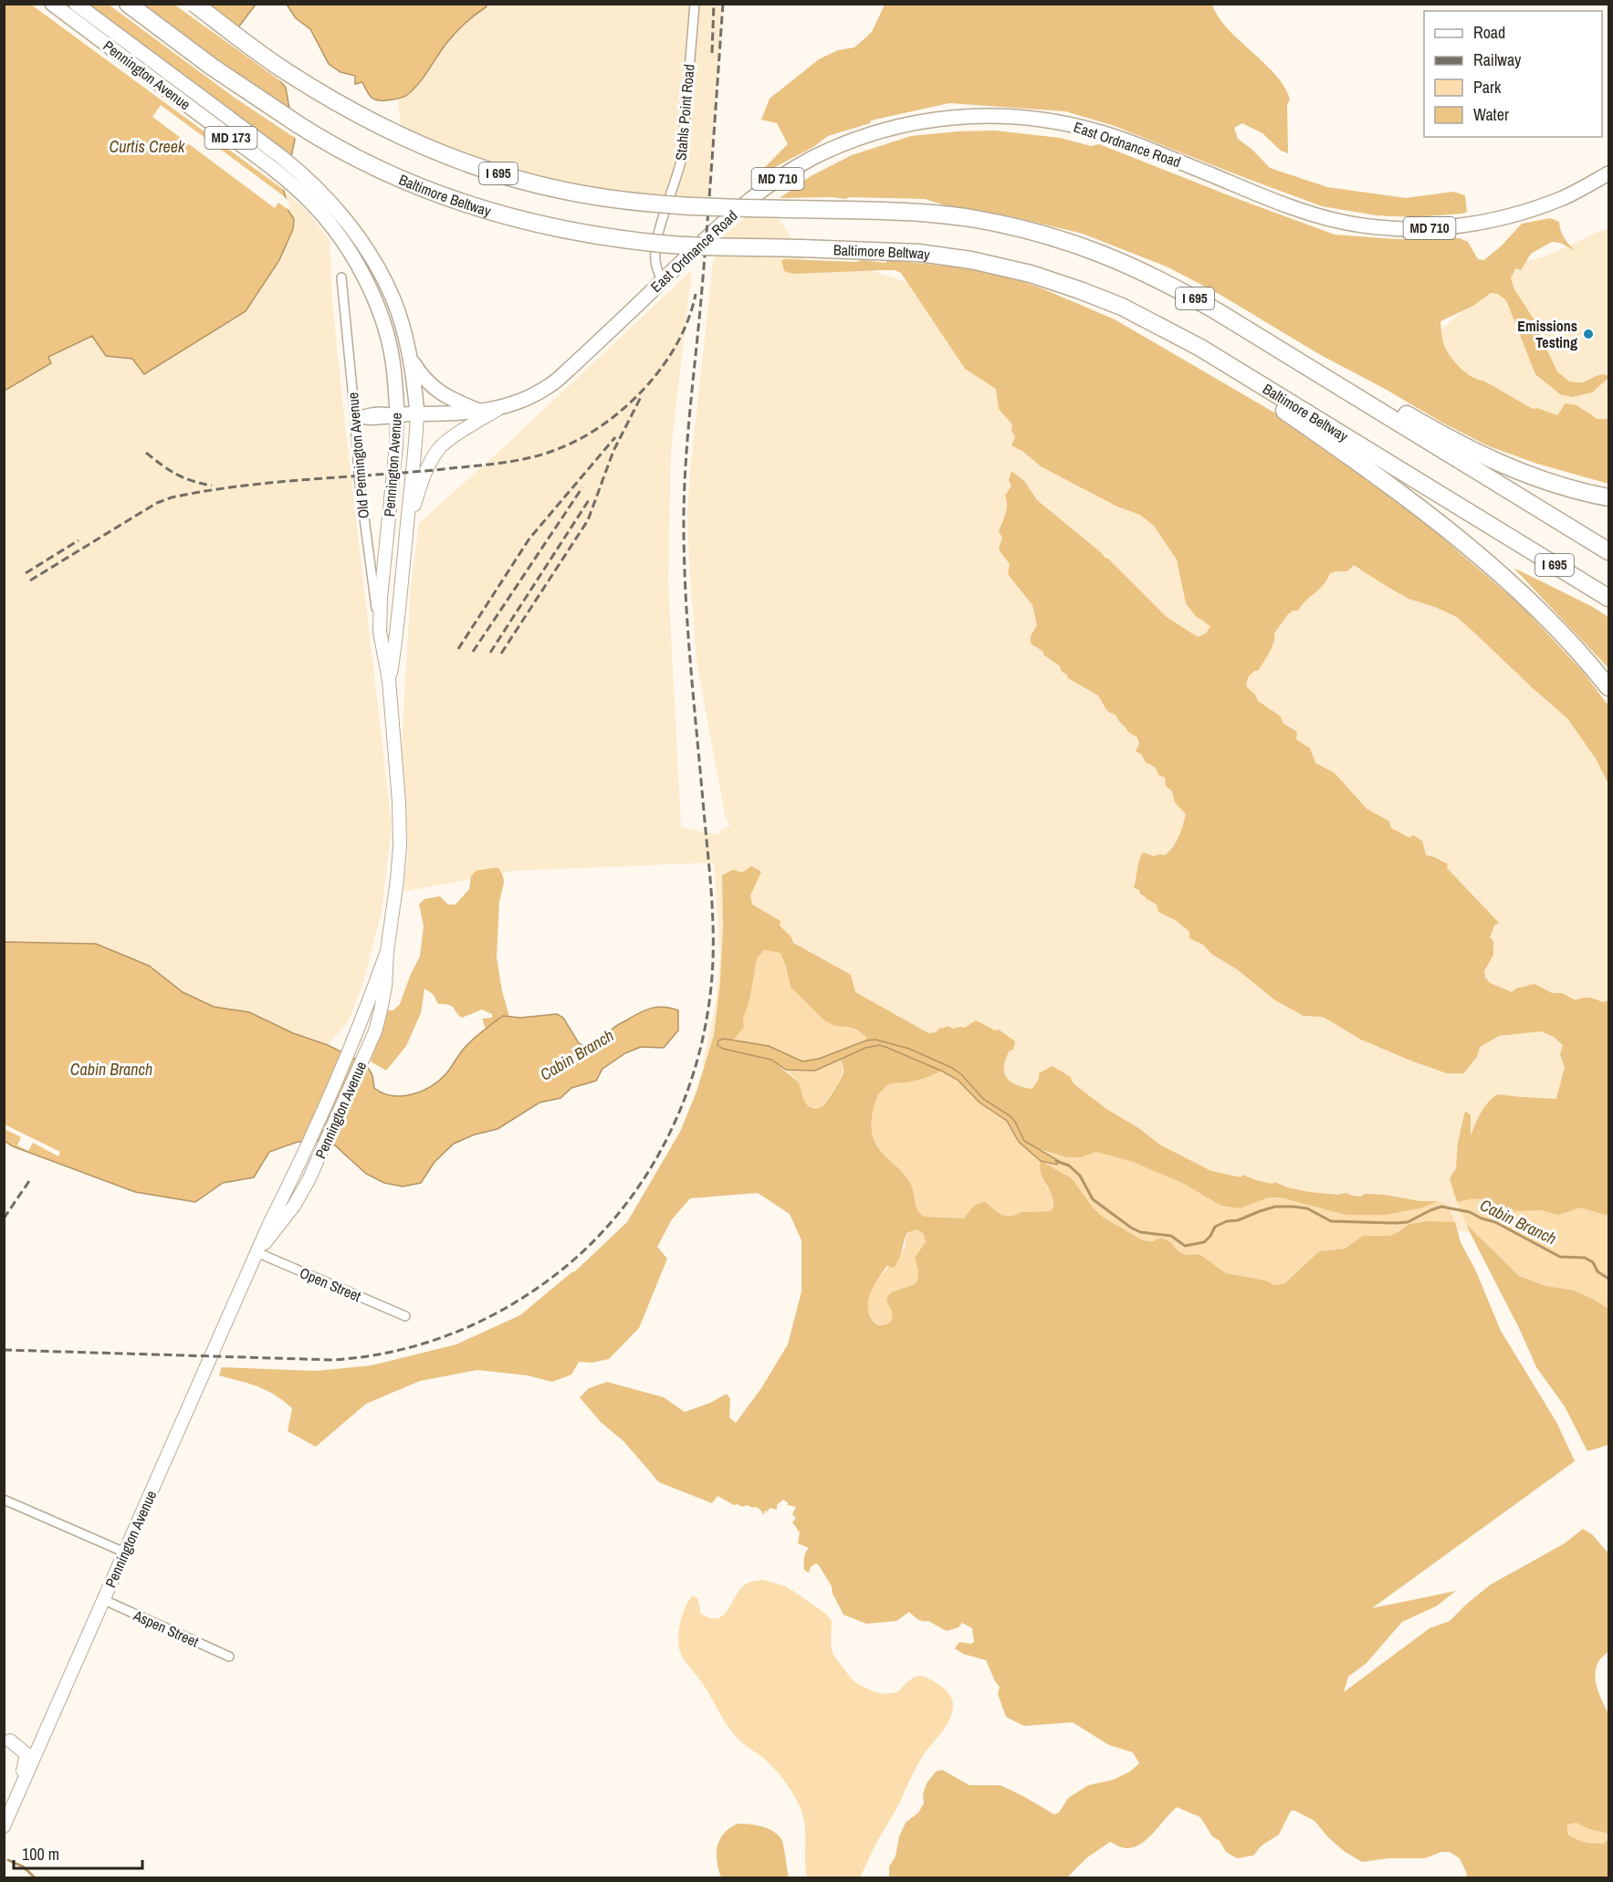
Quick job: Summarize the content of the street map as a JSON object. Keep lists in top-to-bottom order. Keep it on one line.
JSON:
{"streets":{"highway":["I 695","Baltimore Beltway"],"main road":["Pennington Avenue","MD 173","East Ordnance Road","MD 710"],"street":["Stahls Point Road","Old Pennington Avenue","Open Street","Aspen Street"]},"crossings":[["Pennington Avenue","East Ordnance Road"],["Pennington Avenue","Old Pennington Avenue"],["Pennington Avenue","Open Street"],["Pennington Avenue","Aspen Street"],["Stahls Point Road","East Ordnance Road"],["East Ordnance Road","Old Pennington Avenue"]],"water":["Curtis Creek","Cabin Branch"],"places":["Emissions Testing"],"legend":["Road","Railway","Park","Water"],"scale_bar":"100 m"}
